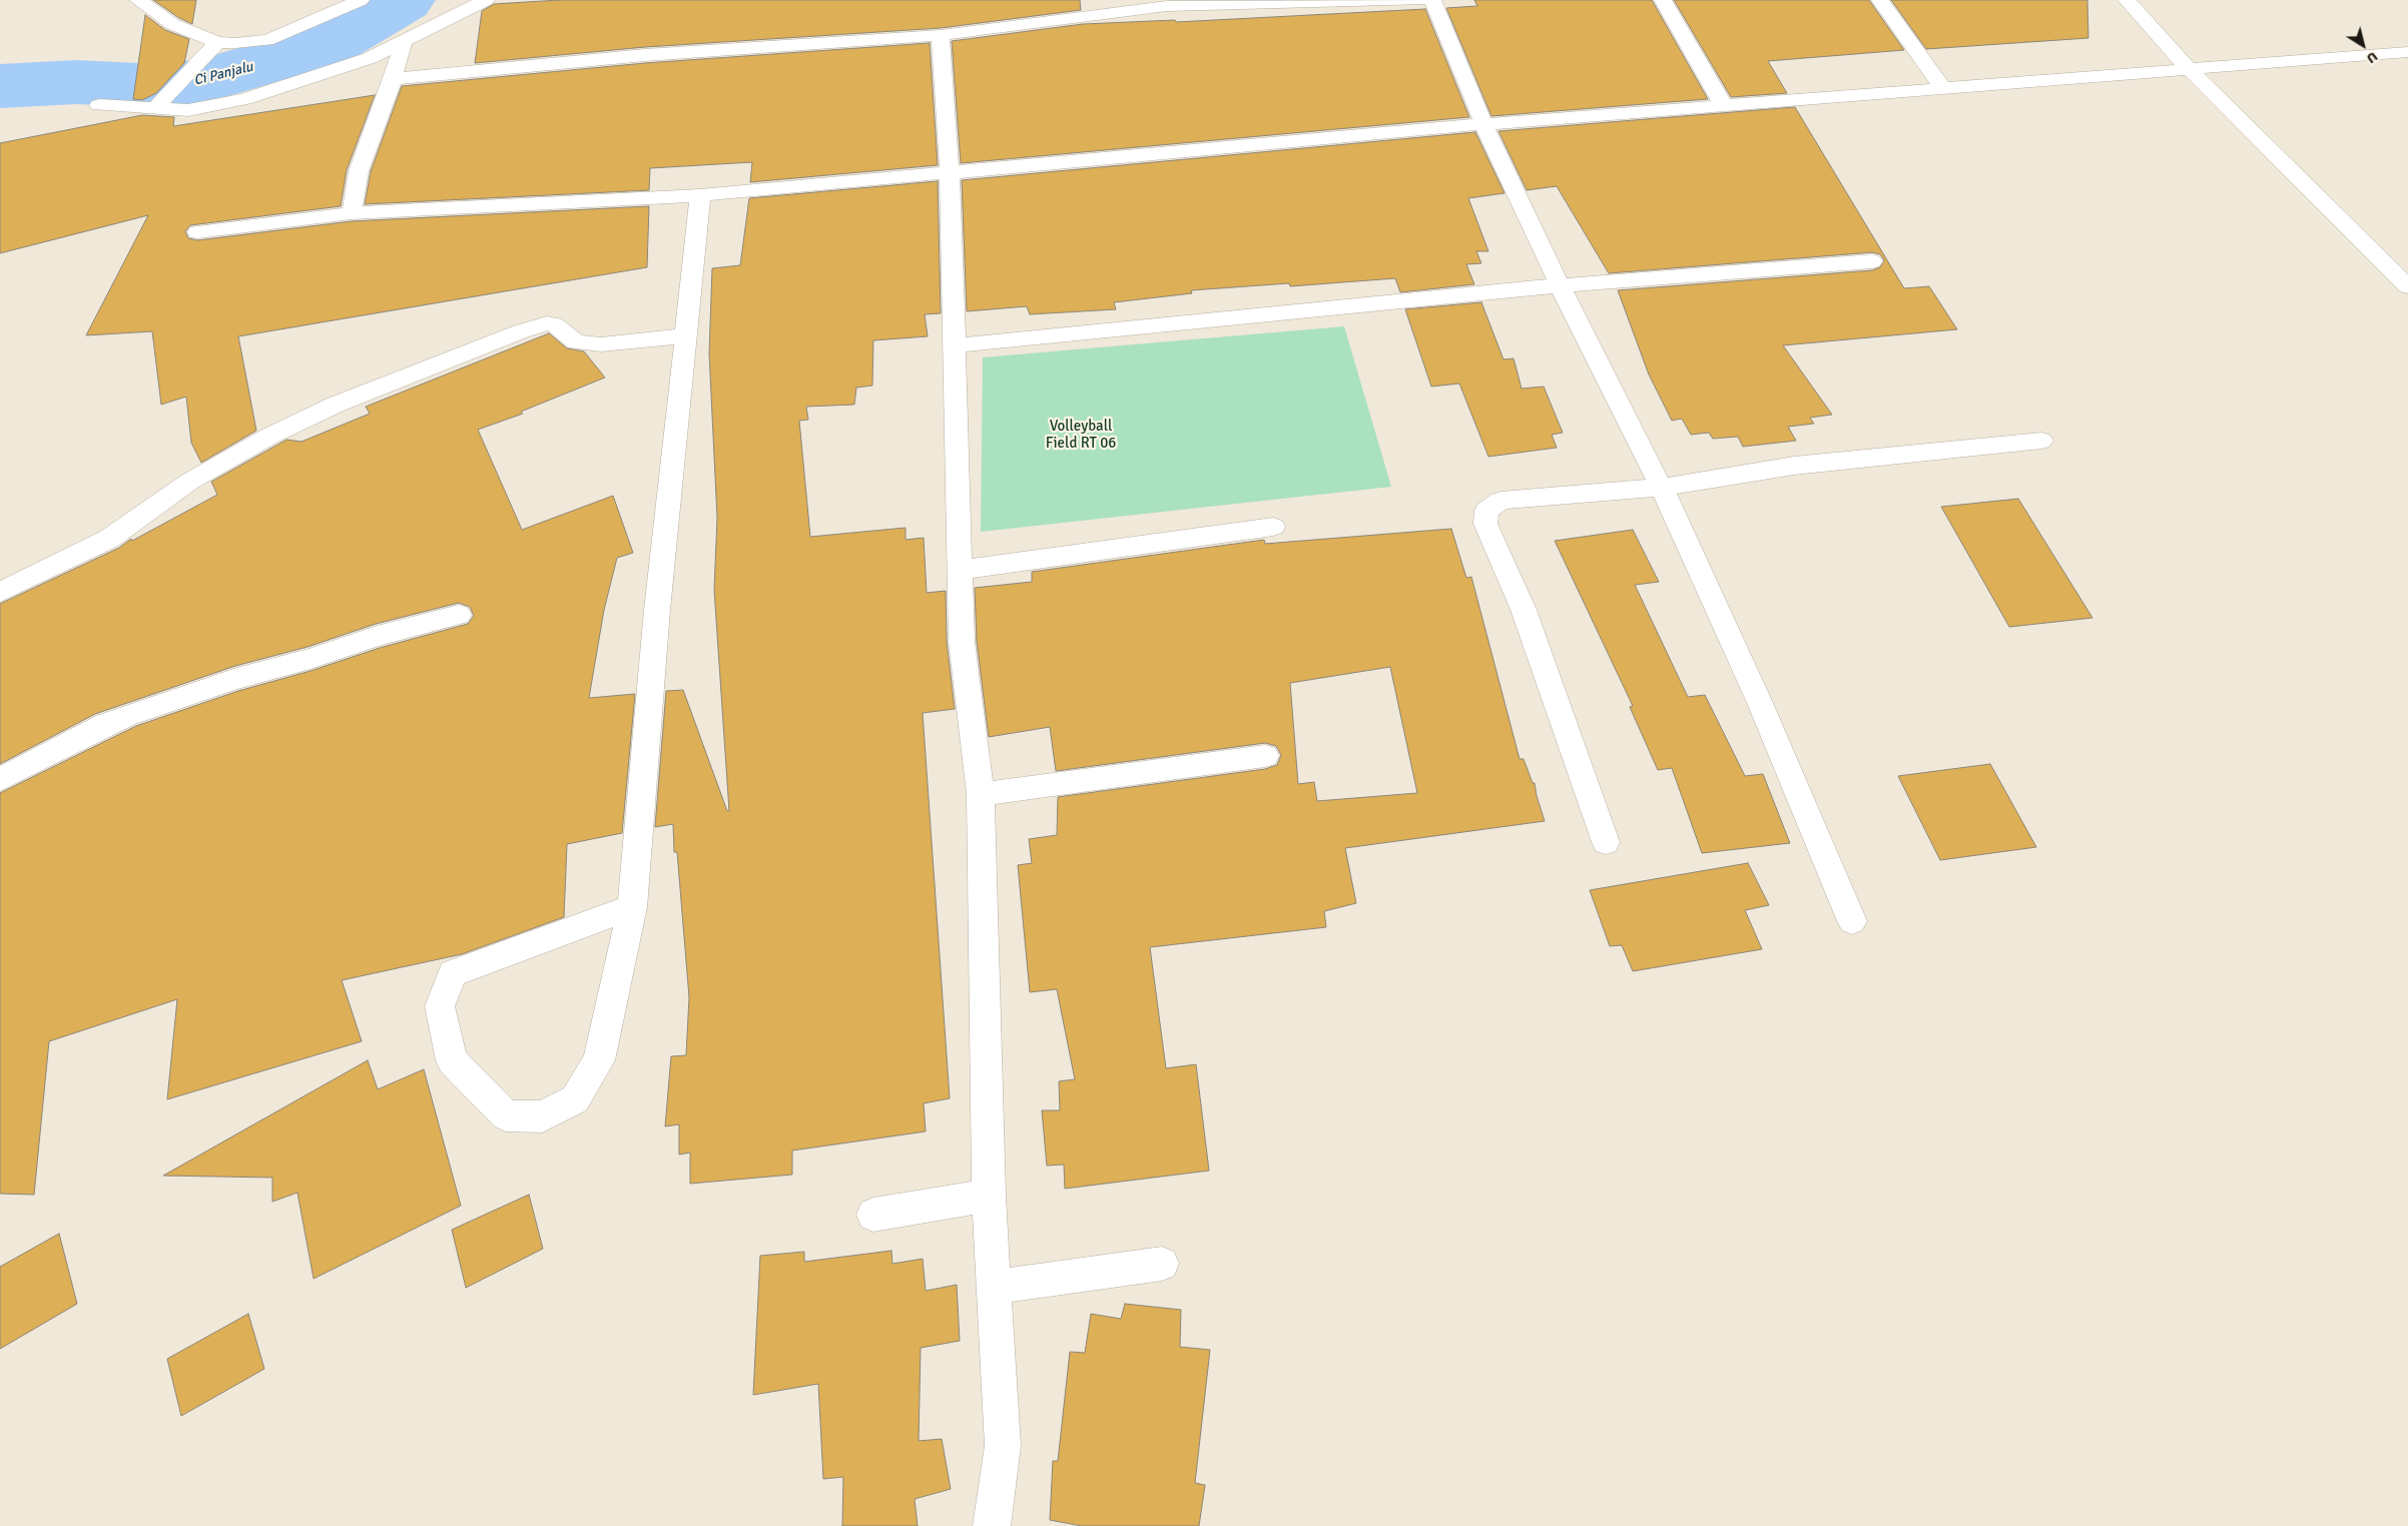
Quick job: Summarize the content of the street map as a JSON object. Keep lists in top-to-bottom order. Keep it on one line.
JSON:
{"water":["Ci Panjalu"],"parks":["Volleyball Field RT 06"],"north":"bottom right"}
